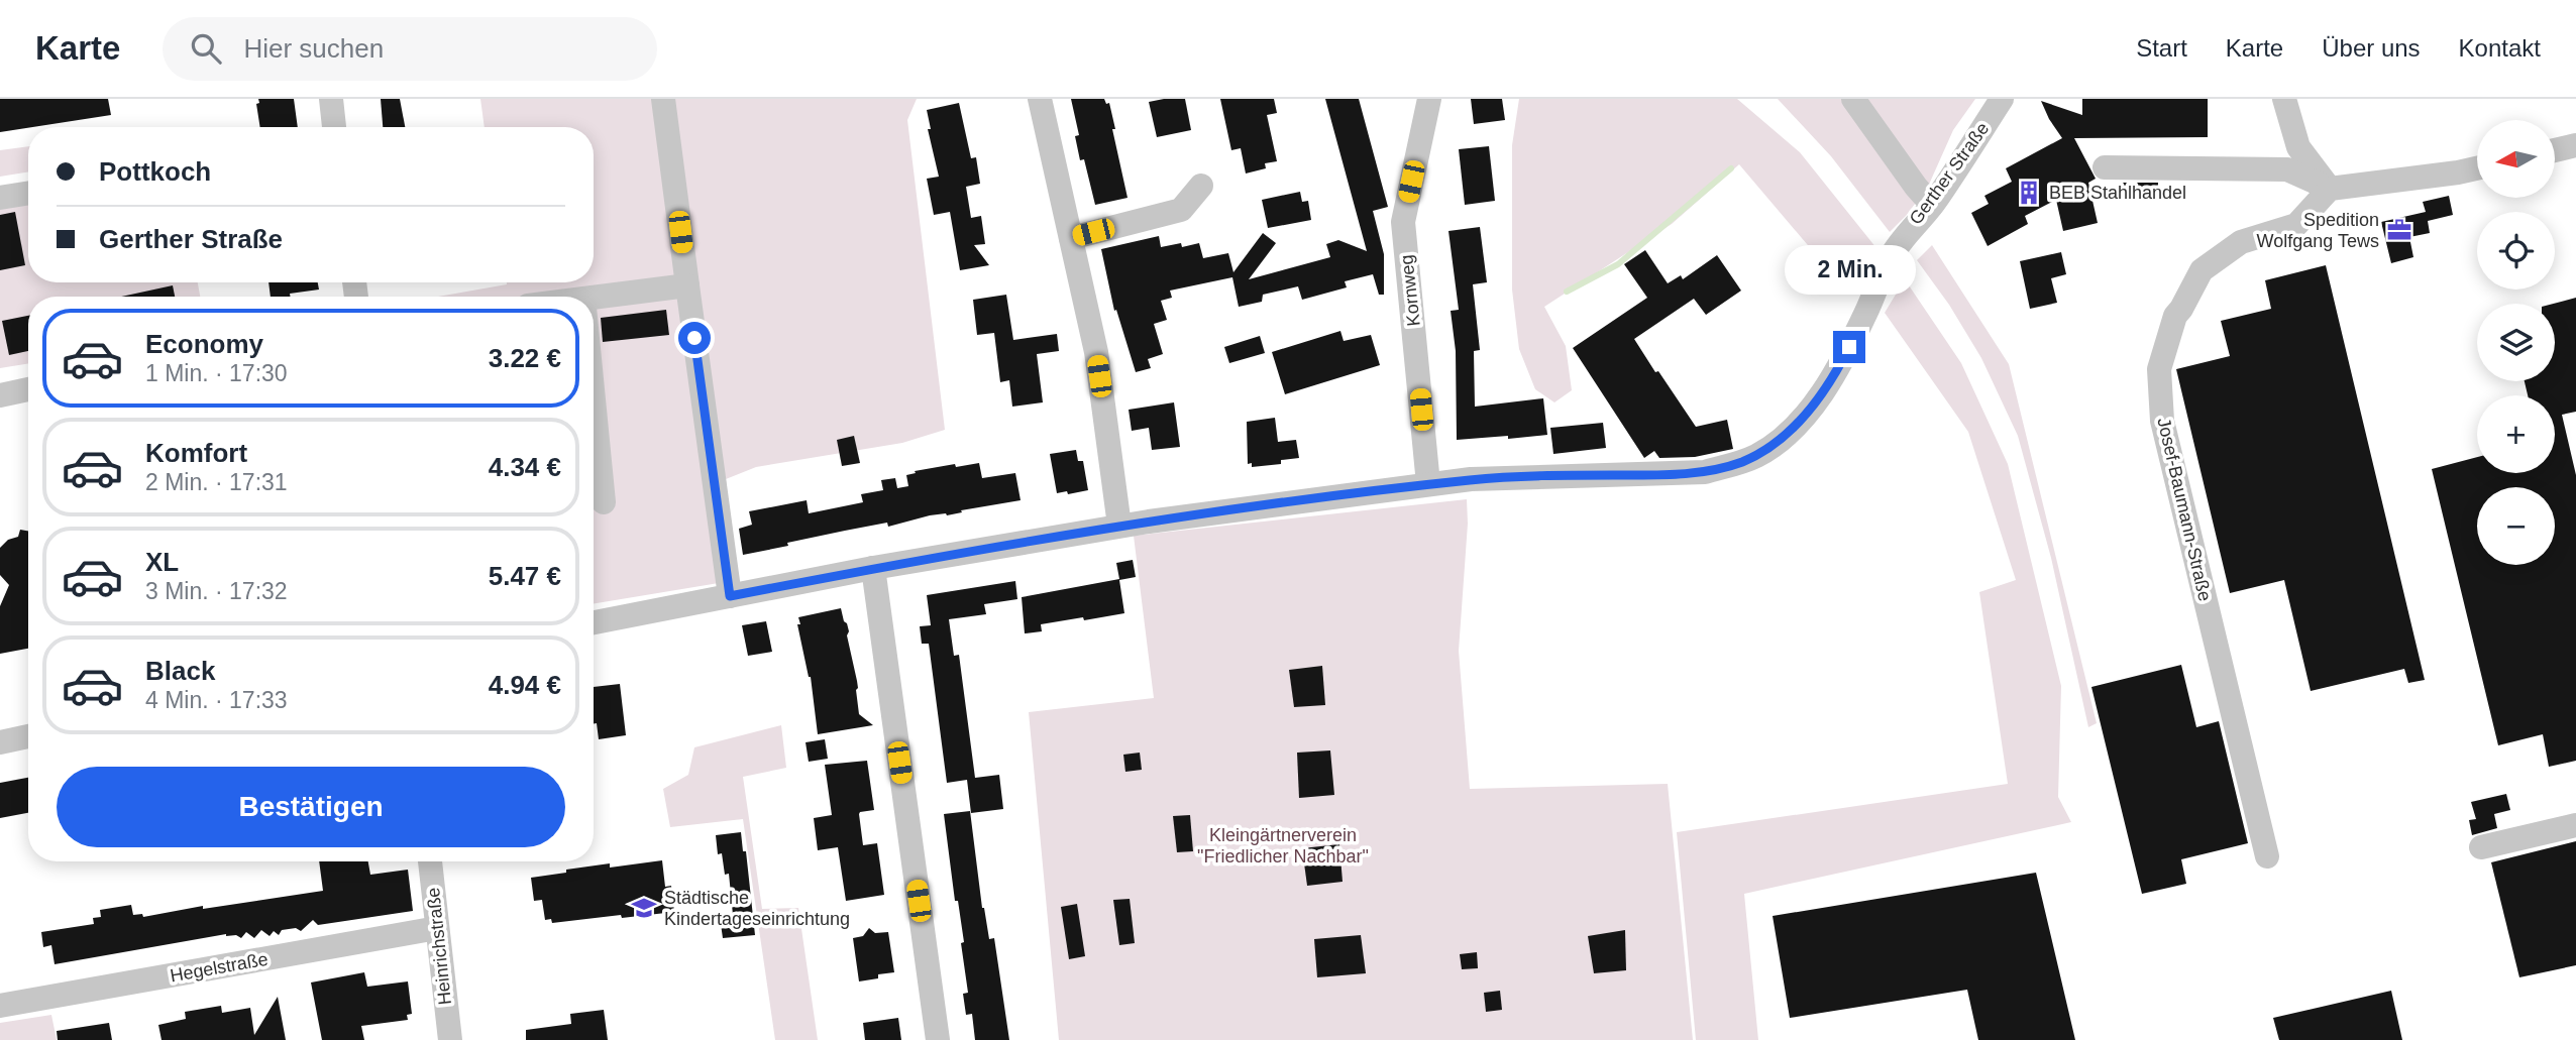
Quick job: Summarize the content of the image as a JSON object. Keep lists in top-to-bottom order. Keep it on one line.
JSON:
{"streets":{"street":["Gerther Straße","Kornweg","Josef-Baumann-Straße","Heinrichstraße","Hegelstraße"]},"crossings":[["Gerther Straße","Kornweg"],["Heinrichstraße","Hegelstraße"]],"parks":["Kleingärtnerverein \"Friedlicher Nachbar\""],"places":{"building":["BEB Stahlhandel"],"office":["Spedition Wolfgang Tews"],"school or university":["Städtische Kindertageseinrichtung"]},"north":"left","page":{"header":"Karte","search":"Hier suchen","nav":["Start","Karte","Über uns","Kontakt"],"map_buttons":["+","−"],"banner":["Pottkoch","Gerther Straße"],"bubble":"2 Min.","list":[{"name":"Economy","note":"1 Min. · 17:30","value":"3.22 €"},{"name":"Komfort","note":"2 Min. · 17:31","value":"4.34 €"},{"name":"XL","note":"3 Min. · 17:32","value":"5.47 €"},{"name":"Black","note":"4 Min. · 17:33","value":"4.94 €"}],"buttons":"Bestätigen"}}
